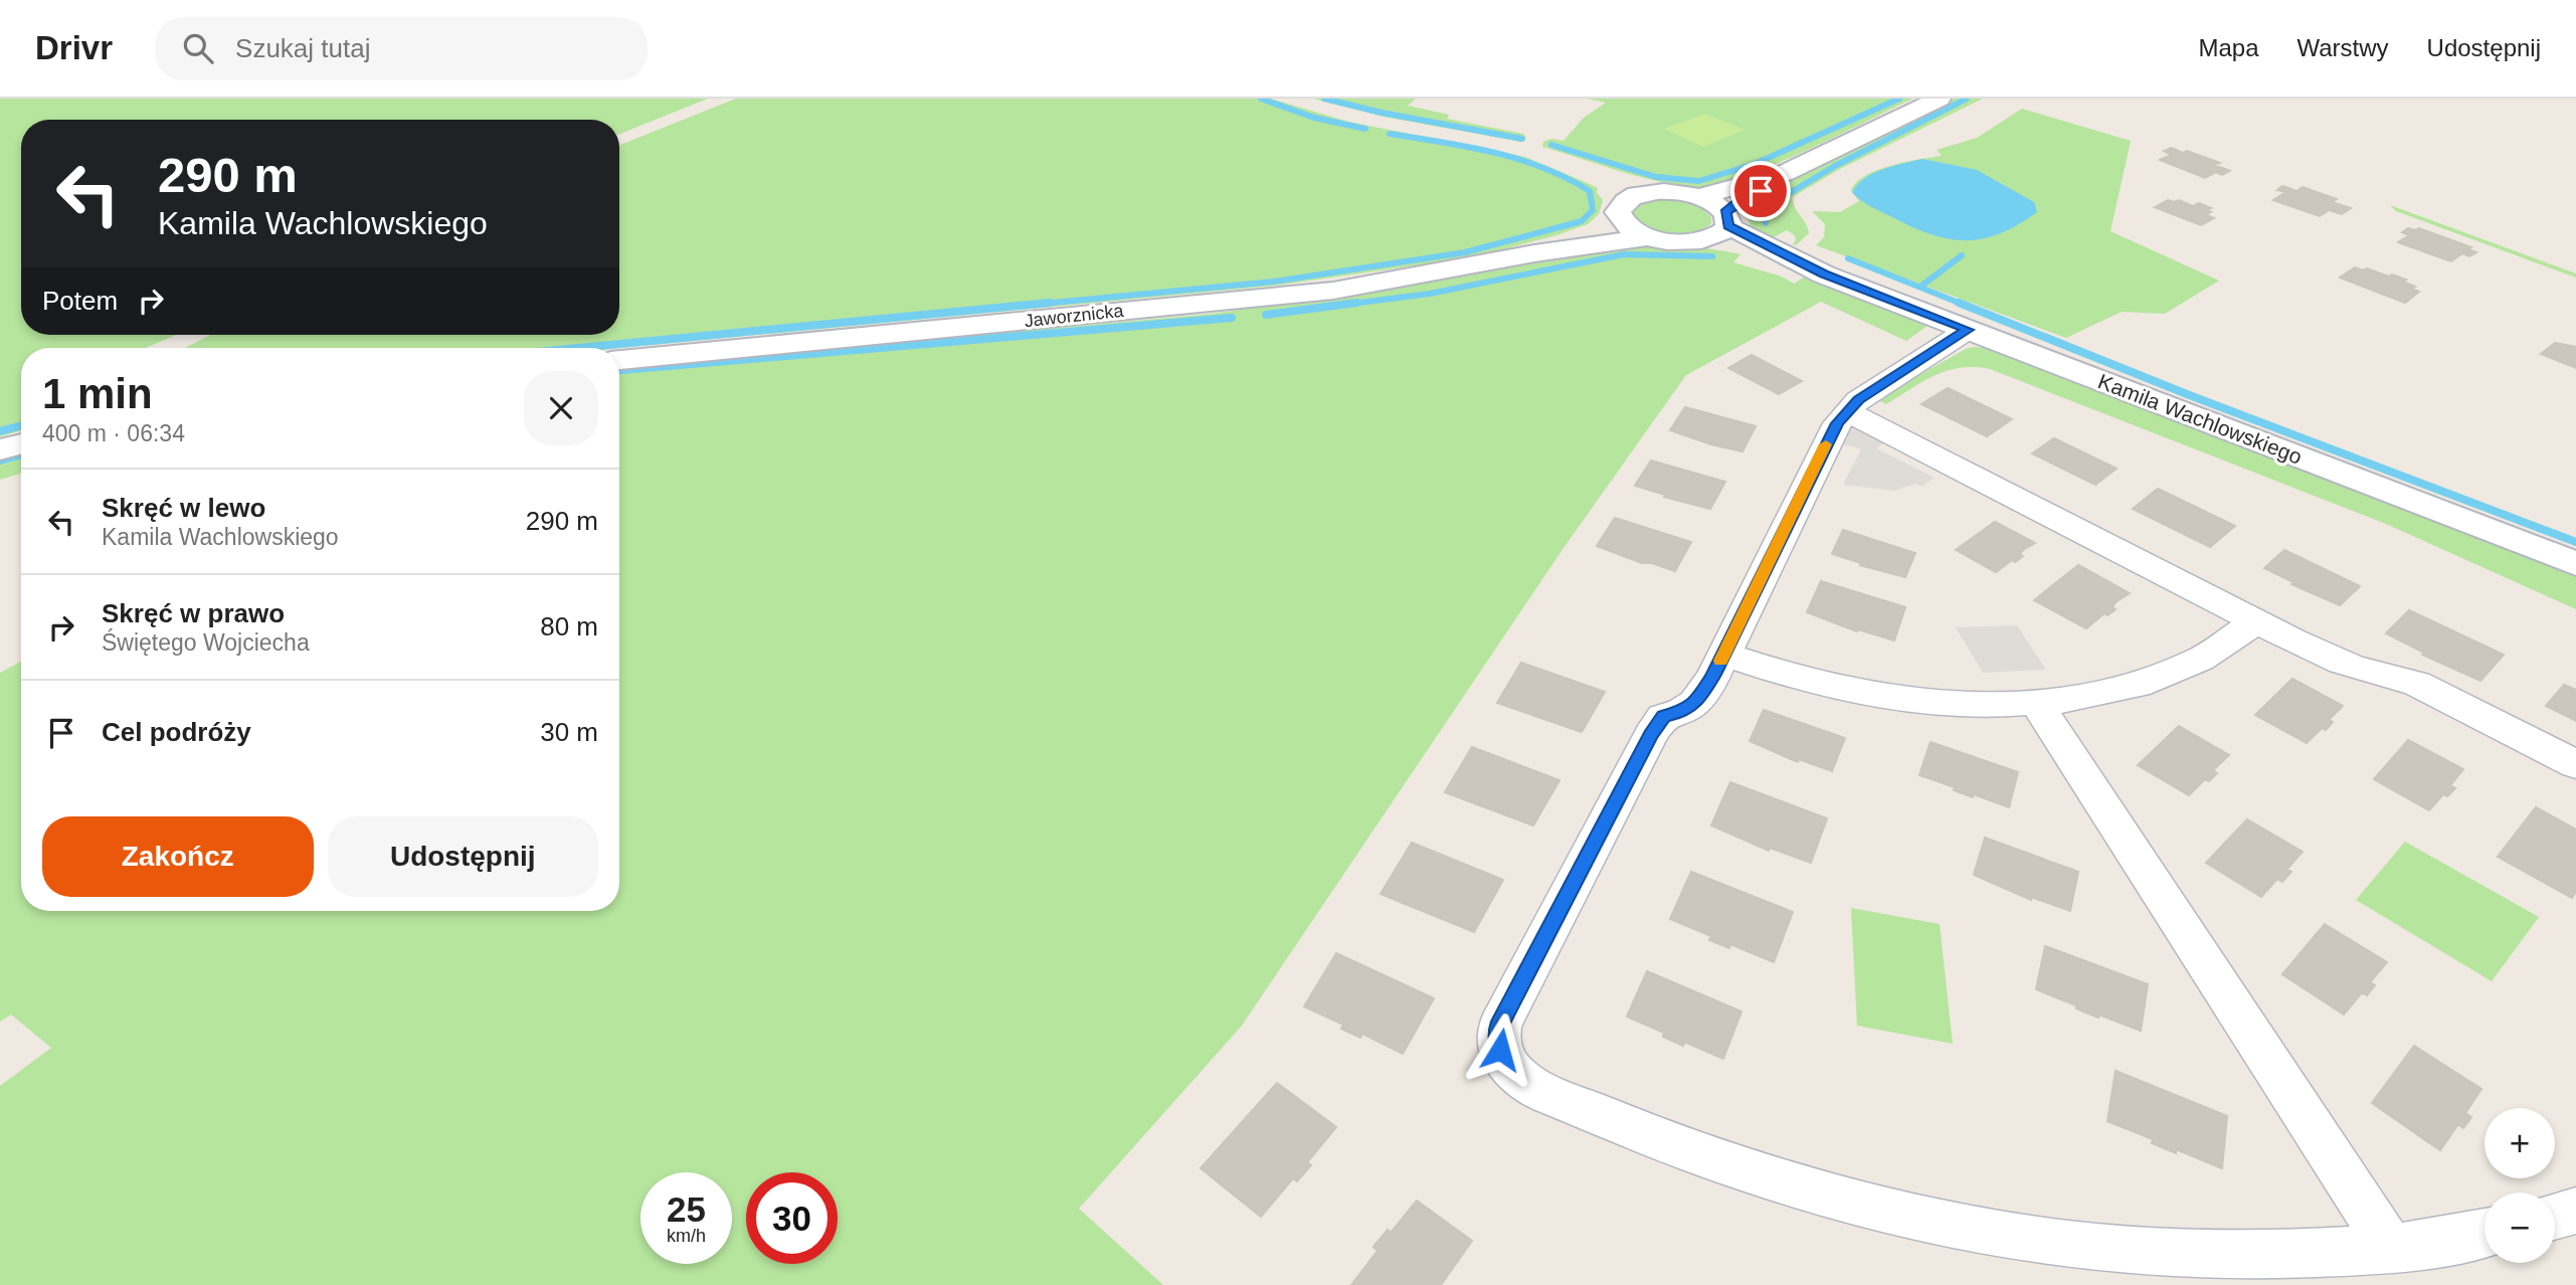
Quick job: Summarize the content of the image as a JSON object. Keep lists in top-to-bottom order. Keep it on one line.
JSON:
{"streets":{"street":["Jaworznicka","Kamila Wachlowskiego"]},"page":{"header":"Drivr","search":"Szukaj tutaj","nav":["Mapa","Warstwy","Udostępnij"],"turn":["290 m","Kamila Wachlowskiego"],"then":"Potem","heading":["1 min","400 m · 06:34"],"list":[{"name":"Skręć w lewo","note":"Kamila Wachlowskiego","value":"290 m"},{"name":"Skręć w prawo","note":"Świętego Wojciecha","value":"80 m"},{"name":"Cel podróży","value":"30 m"}],"buttons":["Zakończ","Udostępnij"],"map_buttons":["+","−"],"speed":"25 km/h","limit":"30"}}
